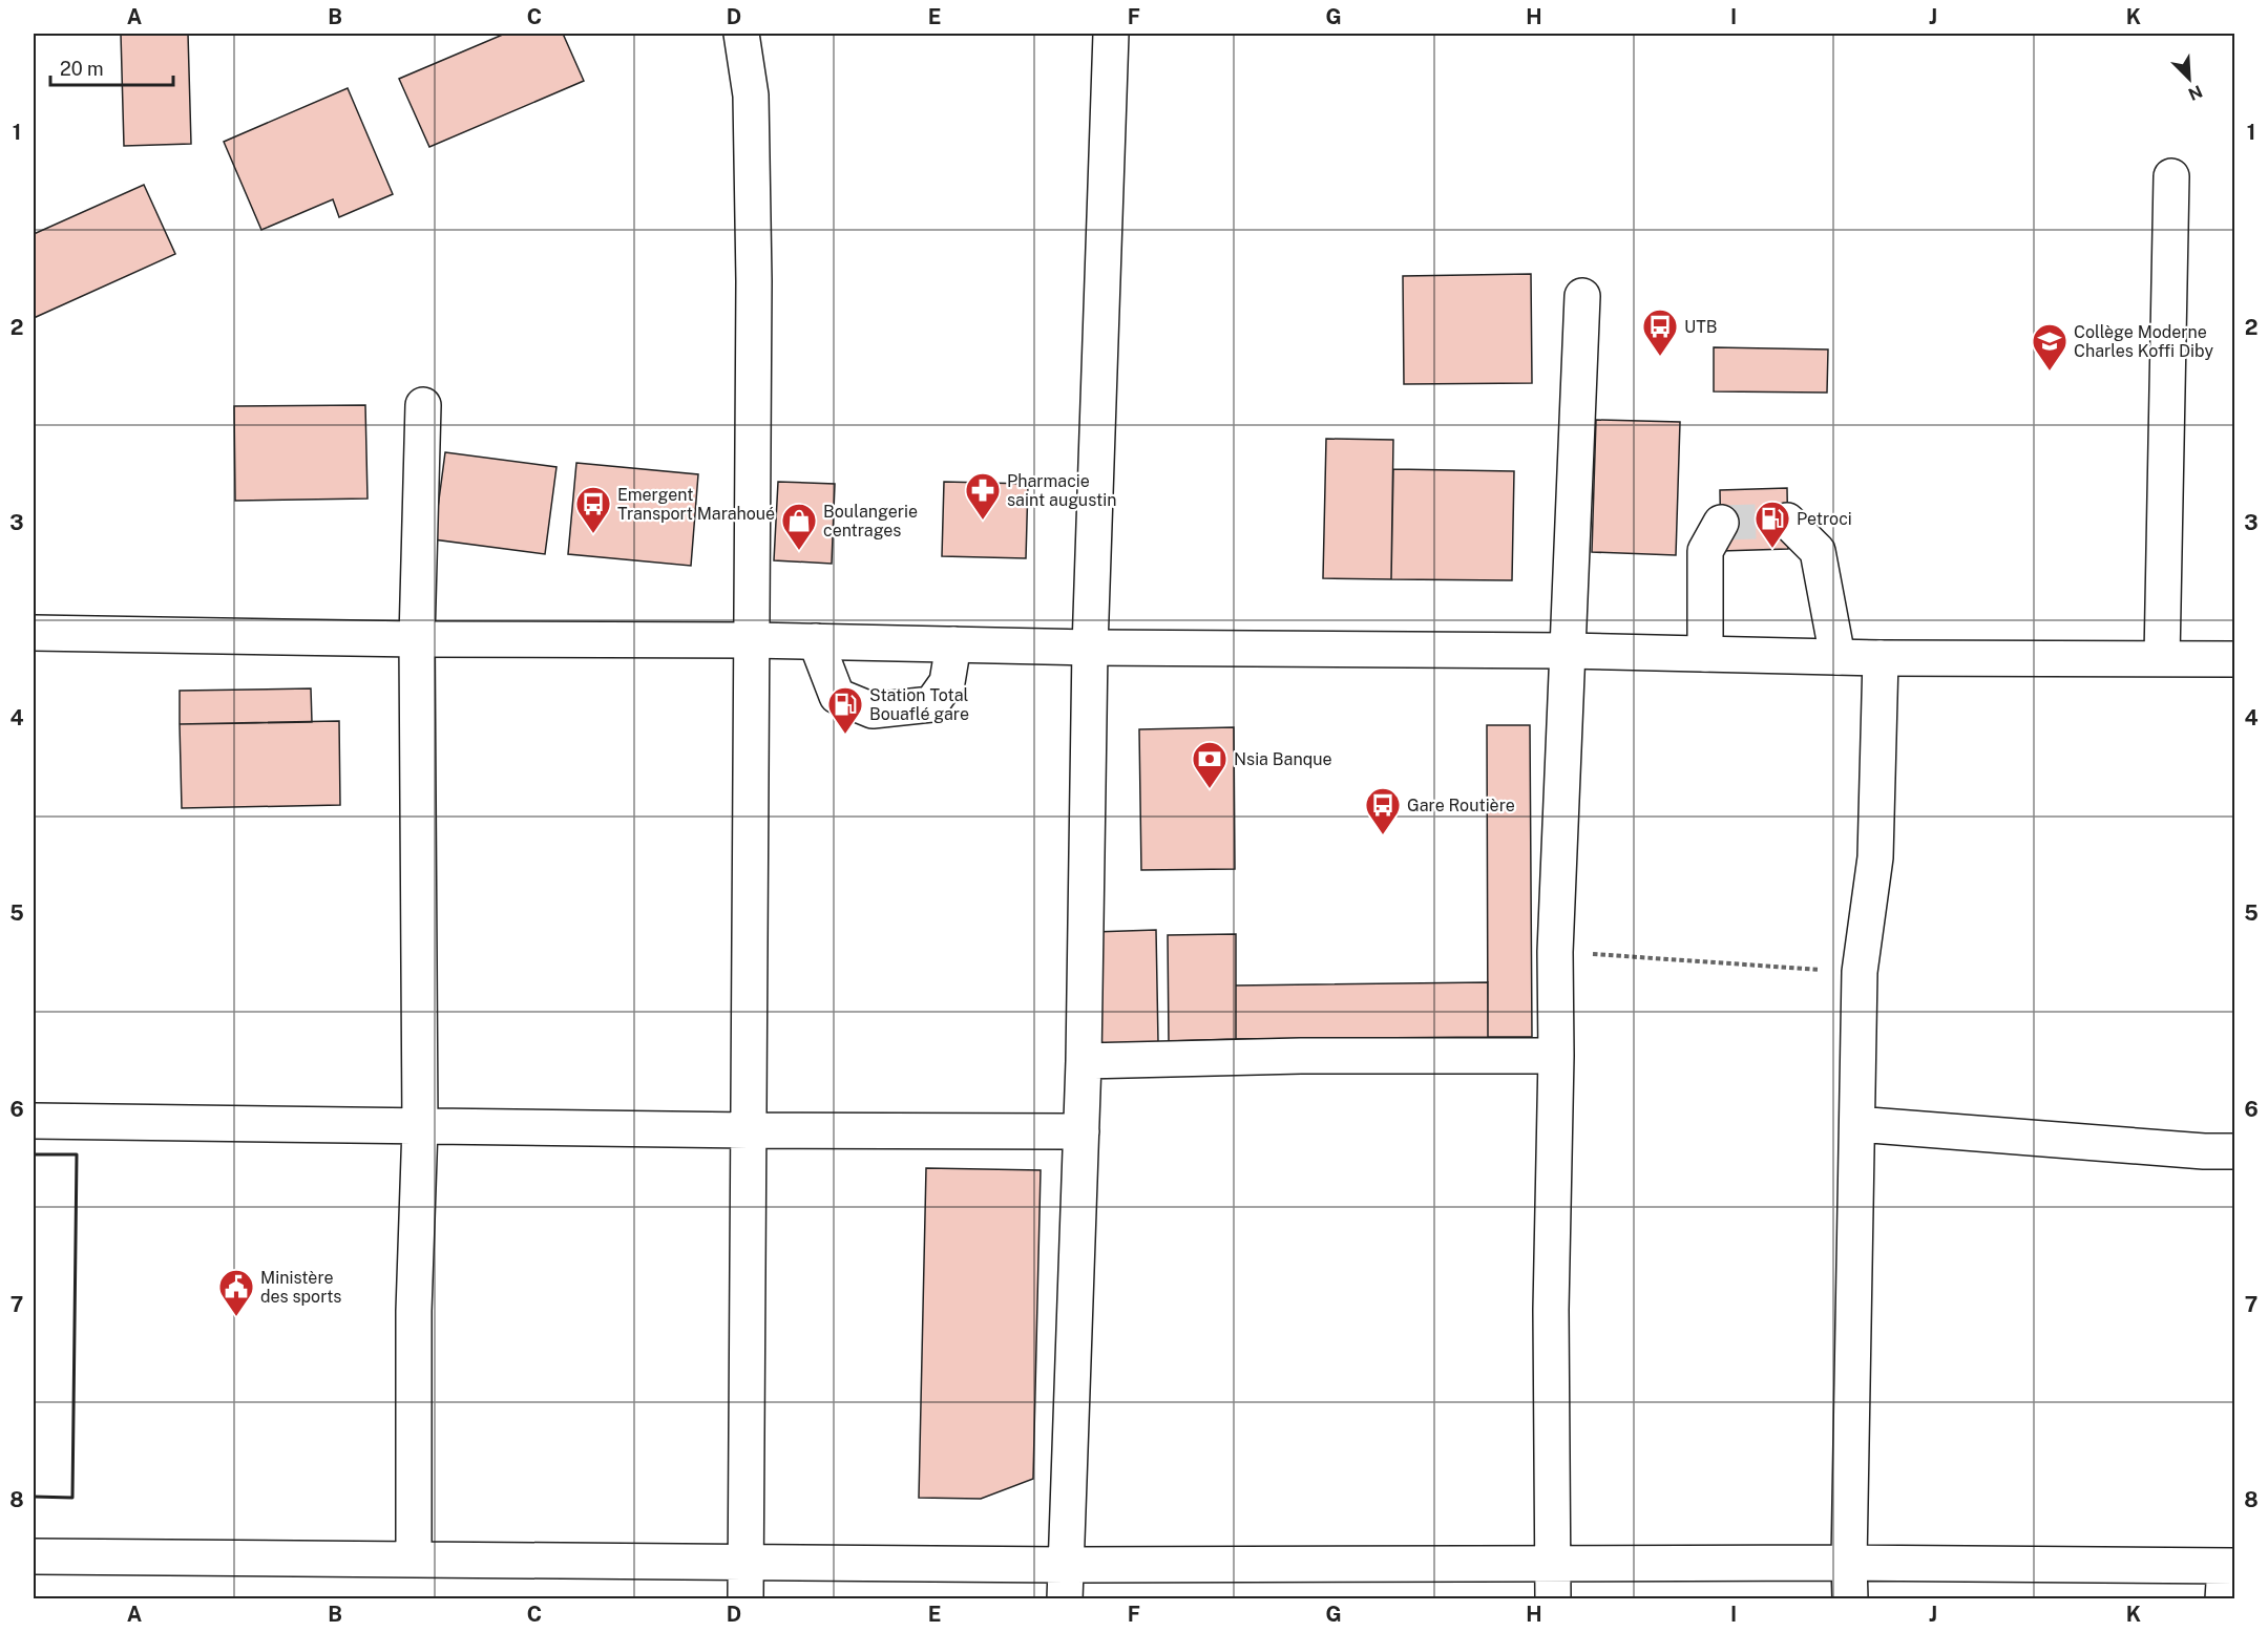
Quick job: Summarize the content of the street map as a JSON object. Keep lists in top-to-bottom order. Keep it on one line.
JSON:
{"places":{"bus stop":["UTB","Emergent Transport Marahoué","Gare Routière"],"school or university":["Collège Moderne Charles Koffi Diby"],"pharmacy":["Pharmacie saint augustin"],"fuel station":["Petroci","Station Total Bouaflé gare"],"shop":["Boulangerie centrages"],"bank":["Nsia Banque"],"public building":["Ministère des sports"]},"scale_bar":"20 m","north":"bottom right","grid":{"columns":["A","B","C","D","E","F","G","H","I","J","K"],"rows":["1","2","3","4","5","6","7","8"]}}
